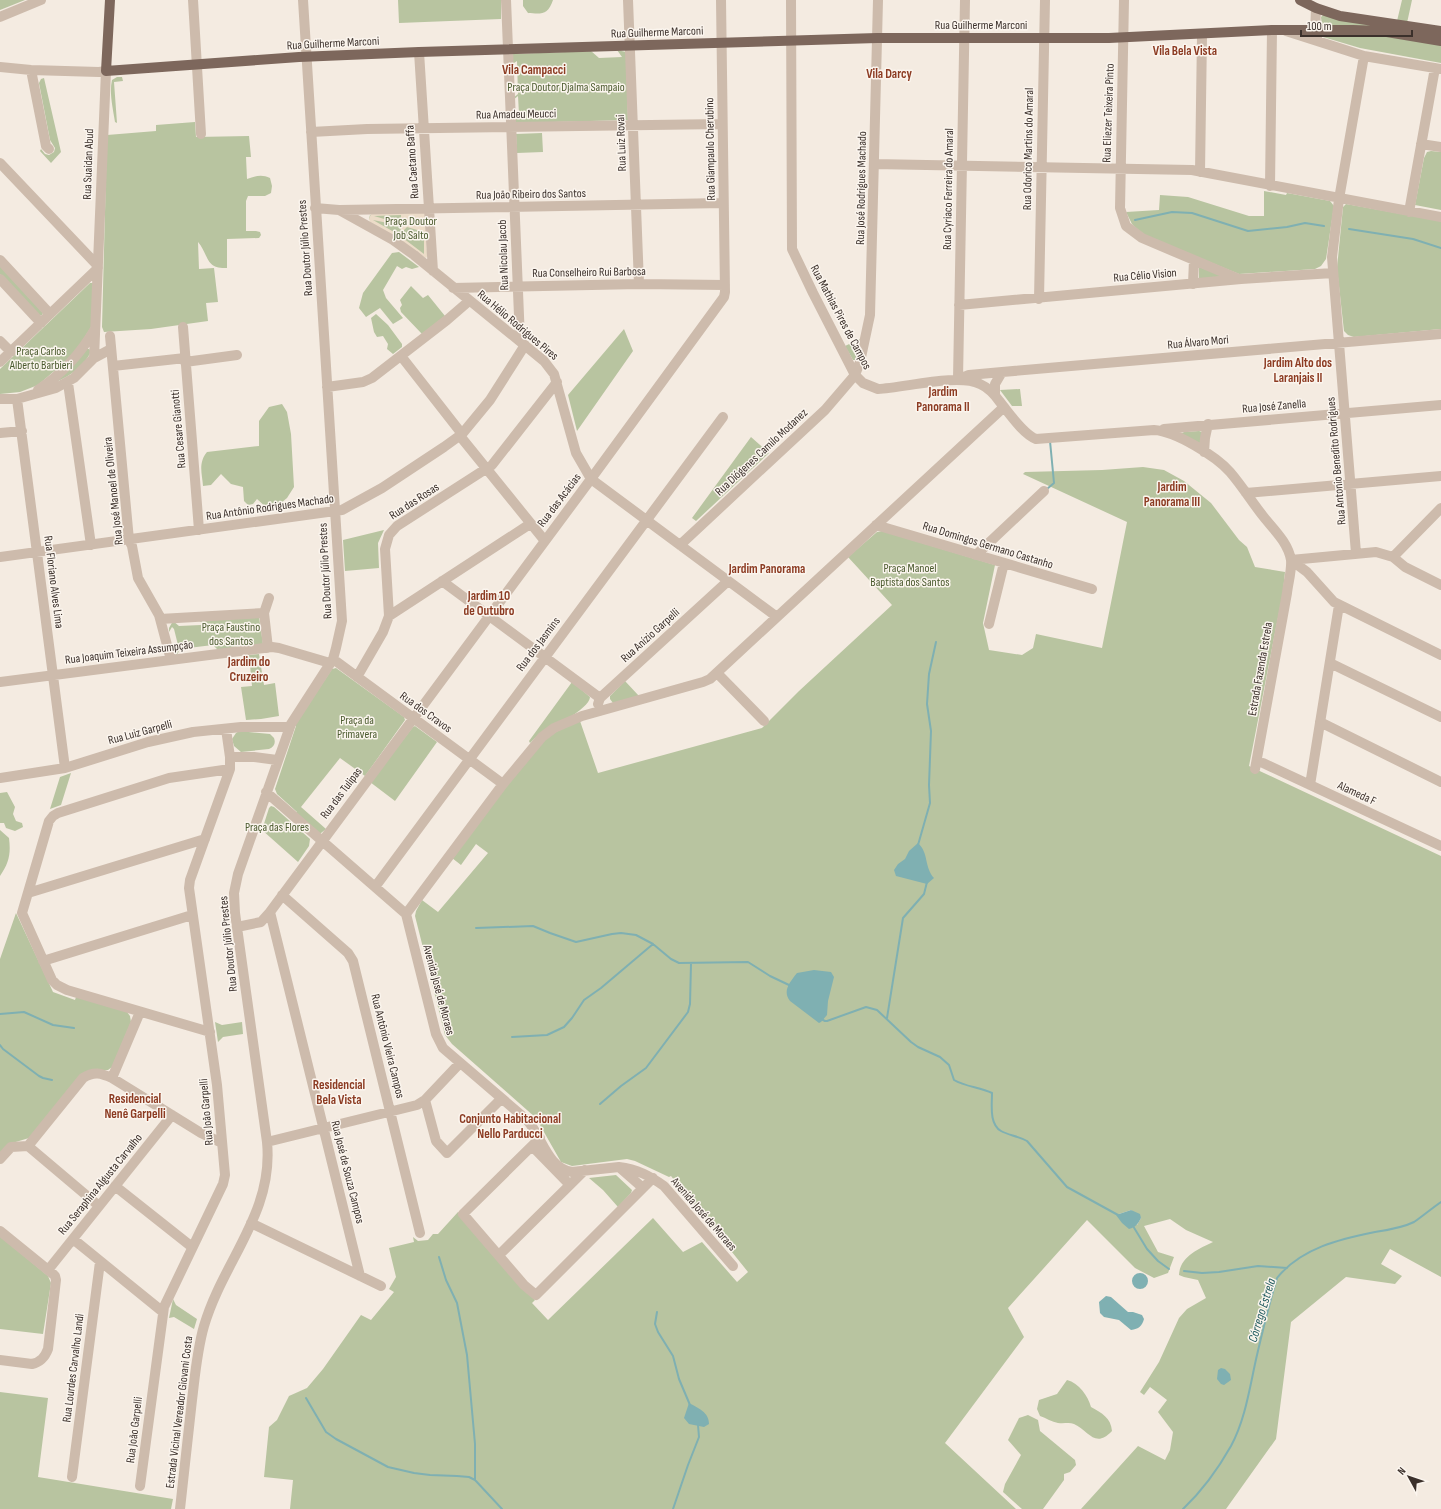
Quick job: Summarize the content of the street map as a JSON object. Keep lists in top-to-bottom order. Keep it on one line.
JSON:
{"streets":{"main road":["Rua Guilherme Marconi","Rua Suaidan Abud"],"street":["Rua Eliezer Teixeira Pinto","Rua Amadeu Meucci","Rua Luiz Rovai","Rua Giampaulo Cherubino","Rua Odorico Martins do Amaral","Rua Caetano Baffa","Rua José Rodrigues Machado","Rua Cyriaco Ferreira do Amaral","Rua João Ribeiro dos Santos","Rua Doutor Júlio Prestes","Rua Nicolau Jacob","Rua Conselheiro Rui Barbosa","Rua Célio Vision","Rua Mathias Pires de Campos","Rua Hélio Rodrigues Pires","Rua Álvaro Mori","Rua José Zanella","Rua Cesare Gianotti","Rua Diógenes Camilo Modanez","Rua Antonio Benedito Rodrigues","Rua José Manoel de Oliveira","Rua das Acácias","Rua das Rosas","Rua Antônio Rodrigues Machado","Rua Domingos Germano Castanho","Rua Floriano Alves Lima","Rua Anízio Garpelli","Rua dos Jasmins","Rua Joaquim Teixeira Assumpção","Estrada Fazenda Estrela","Rua dos Cravos","Rua Luiz Garpelli","Rua das Tulipas","Alameda F","Avenida José de Moraes","Rua Antônio Vieira Campos","Rua João Garpelli","Rua José de Souza Campos","Rua Seraphina Algusta Carvalho","Rua Lourdes Carvalho Landi","Estrada Vicinal Vereador Giovani Costa"]},"crossings":[["Rua Guilherme Marconi","Rua Eliezer Teixeira Pinto"],["Rua Guilherme Marconi","Rua Luiz Rovai"],["Rua Guilherme Marconi","Rua Giampaulo Cherubino"],["Rua Guilherme Marconi","Rua Odorico Martins do Amaral"],["Rua Guilherme Marconi","Rua Caetano Baffa"],["Rua Guilherme Marconi","Rua Suaidan Abud"],["Rua Guilherme Marconi","Rua José Rodrigues Machado"],["Rua Guilherme Marconi","Rua Cyriaco Ferreira do Amaral"],["Rua Guilherme Marconi","Rua Doutor Júlio Prestes"],["Rua Guilherme Marconi","Rua Nicolau Jacob"],["Rua Guilherme Marconi","Rua Mathias Pires de Campos"],["Rua Amadeu Meucci","Rua Luiz Rovai"],["Rua Amadeu Meucci","Rua Giampaulo Cherubino"],["Rua Amadeu Meucci","Rua Caetano Baffa"],["Rua Amadeu Meucci","Rua Doutor Júlio Prestes"],["Rua Amadeu Meucci","Rua Nicolau Jacob"],["Rua Luiz Rovai","Rua João Ribeiro dos Santos"],["Rua Luiz Rovai","Rua Conselheiro Rui Barbosa"],["Rua Giampaulo Cherubino","Rua João Ribeiro dos Santos"],["Rua Giampaulo Cherubino","Rua Conselheiro Rui Barbosa"],["Rua Giampaulo Cherubino","Rua das Acácias"],["Rua Odorico Martins do Amaral","Rua Célio Vision"],["Rua Caetano Baffa","Rua João Ribeiro dos Santos"],["Rua Caetano Baffa","Rua Hélio Rodrigues Pires"],["Rua José Rodrigues Machado","Rua Mathias Pires de Campos"],["Rua José Rodrigues Machado","Rua Diógenes Camilo Modanez"],["Rua Cyriaco Ferreira do Amaral","Rua Célio Vision"],["Rua Cyriaco Ferreira do Amaral","Rua Mathias Pires de Campos"],["Rua Cyriaco Ferreira do Amaral","Rua Álvaro Mori"],["Rua João Ribeiro dos Santos","Rua Nicolau Jacob"],["Rua João Ribeiro dos Santos","Rua Hélio Rodrigues Pires"],["Rua Doutor Júlio Prestes","Rua Hélio Rodrigues Pires"],["Rua Doutor Júlio Prestes","Rua Antônio Rodrigues Machado"],["Rua Doutor Júlio Prestes","Rua Joaquim Teixeira Assumpção"],["Rua Doutor Júlio Prestes","Rua dos Cravos"],["Rua Doutor Júlio Prestes","Rua Luiz Garpelli"],["Rua Doutor Júlio Prestes","Estrada Vicinal Vereador Giovani Costa"],["Rua Nicolau Jacob","Rua Conselheiro Rui Barbosa"],["Rua Nicolau Jacob","Rua Hélio Rodrigues Pires"],["Rua Nicolau Jacob","Rua Antônio Rodrigues Machado"],["Rua Conselheiro Rui Barbosa","Rua Hélio Rodrigues Pires"],["Rua Célio Vision","Rua Antonio Benedito Rodrigues"],["Rua Mathias Pires de Campos","Rua Álvaro Mori"],["Rua Mathias Pires de Campos","Rua José Zanella"],["Rua Mathias Pires de Campos","Rua Diógenes Camilo Modanez"],["Rua Mathias Pires de Campos","Estrada Fazenda Estrela"],["Rua Hélio Rodrigues Pires","Rua Diógenes Camilo Modanez"],["Rua Hélio Rodrigues Pires","Rua das Acácias"],["Rua Hélio Rodrigues Pires","Rua das Rosas"],["Rua Hélio Rodrigues Pires","Rua Antônio Rodrigues Machado"],["Rua Hélio Rodrigues Pires","Rua Anízio Garpelli"],["Rua Hélio Rodrigues Pires","Rua dos Jasmins"],["Rua Álvaro Mori","Rua Antonio Benedito Rodrigues"],["Rua José Zanella","Rua Antonio Benedito Rodrigues"],["Rua Cesare Gianotti","Rua Antônio Rodrigues Machado"],["Rua José Manoel de Oliveira","Rua Antônio Rodrigues Machado"],["Rua José Manoel de Oliveira","Rua Joaquim Teixeira Assumpção"],["Rua das Acácias","Rua dos Cravos"],["Rua das Acácias","Rua das Tulipas"],["Rua das Rosas","Rua dos Cravos"],["Rua Antônio Rodrigues Machado","Rua Floriano Alves Lima"],["Rua Floriano Alves Lima","Rua Joaquim Teixeira Assumpção"],["Rua Floriano Alves Lima","Rua Luiz Garpelli"],["Rua dos Jasmins","Rua dos Cravos"],["Rua Joaquim Teixeira Assumpção","Rua dos Cravos"],["Estrada Fazenda Estrela","Alameda F"],["Rua dos Cravos","Rua das Tulipas"],["Rua Luiz Garpelli","Rua João Garpelli"],["Rua das Tulipas","Rua Antônio Vieira Campos"],["Rua das Tulipas","Rua José de Souza Campos"]],"districts":["Vila Bela Vista","Vila Campacci","Vila Darcy","Jardim Alto dos Laranjais II","Jardim Panorama II","Jardim Panorama III","Jardim Panorama","Jardim 10 de Outubro","Jardim do Cruzeiro","Residencial Bela Vista","Residencial Nenê Garpelli","Conjunto Habitacional Nello Parducci"],"water":["Córrego Estrela"],"parks":["Praça Doutor Djalma Sampaio","Praça Doutor Job Salto","Praça Carlos Alberto Barbieri","Praça Manoel Baptista dos Santos","Praça Faustino dos Santos","Praça da Primavera","Praça das Flores"],"scale_bar":"100 m","north":"top left"}
